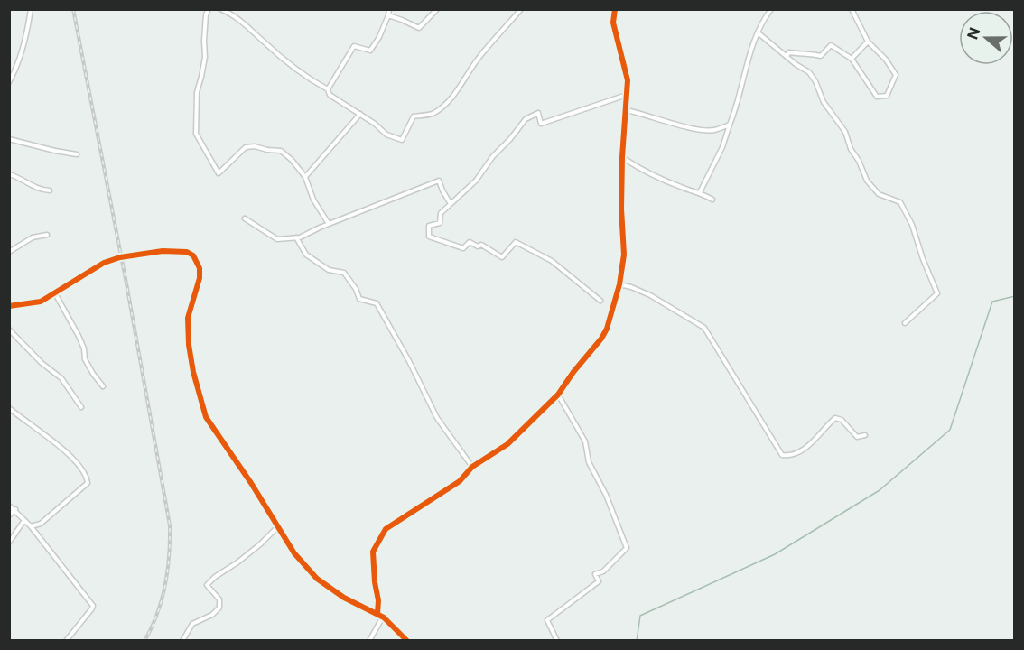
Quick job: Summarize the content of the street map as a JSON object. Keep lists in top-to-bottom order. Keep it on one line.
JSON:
{"north":"left"}
